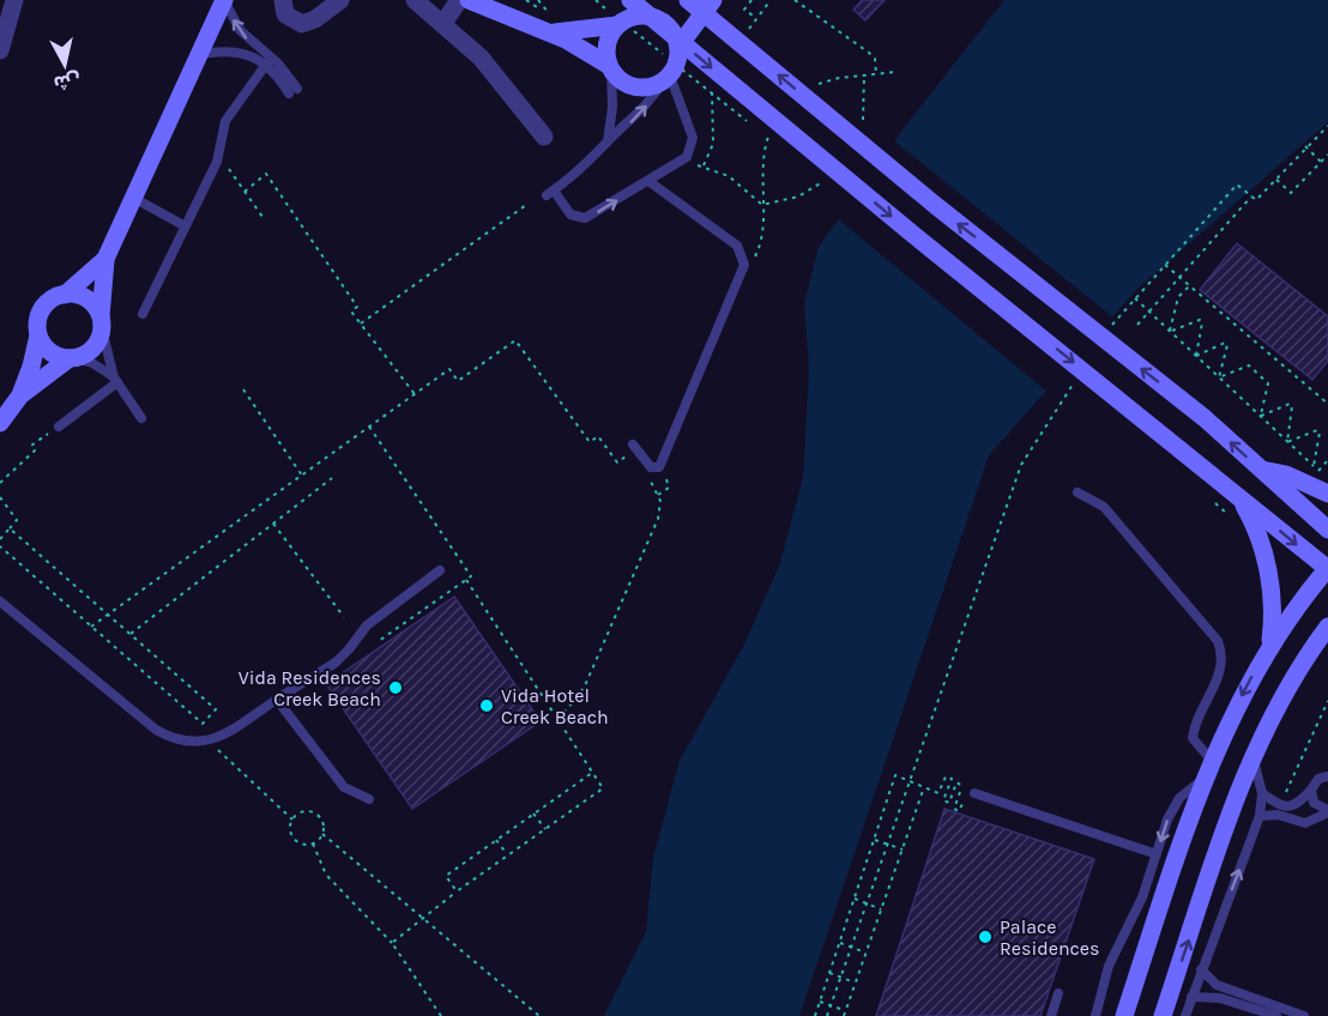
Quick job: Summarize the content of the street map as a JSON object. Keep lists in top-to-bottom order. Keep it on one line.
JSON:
{"places":["Vida Residences Creek Beach","Vida Hotel Creek Beach","Palace Residences"],"north":"bottom"}
